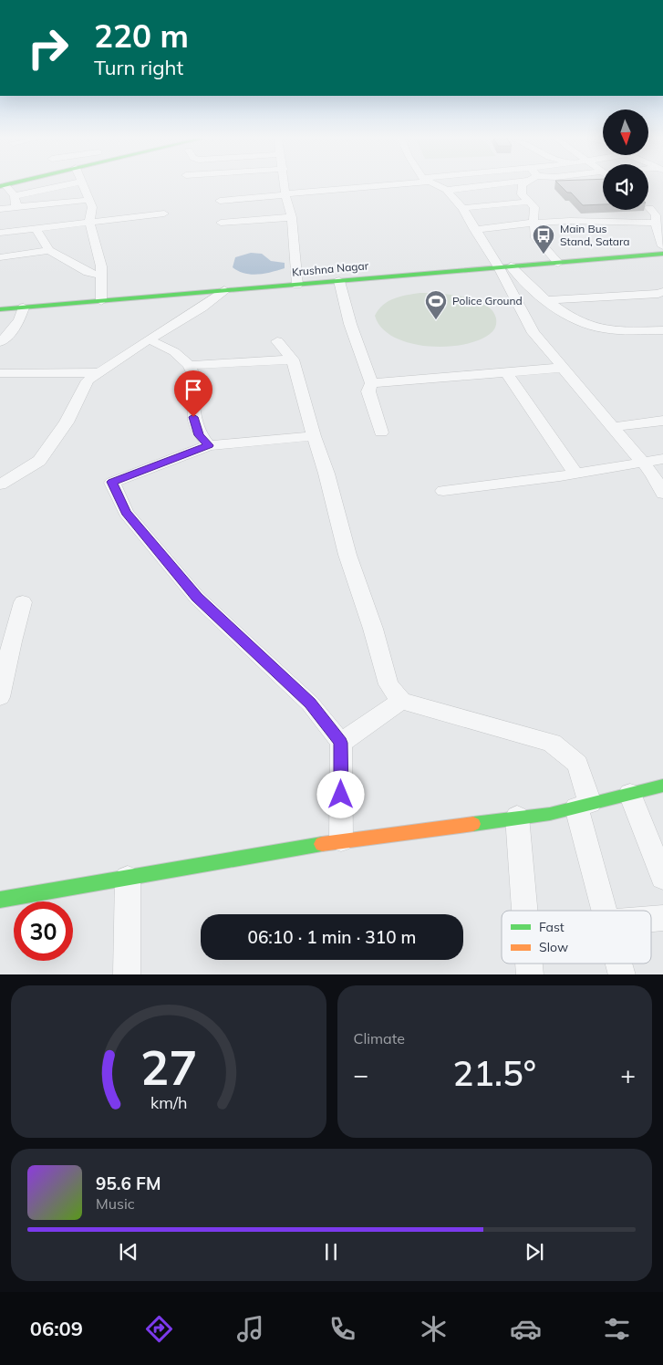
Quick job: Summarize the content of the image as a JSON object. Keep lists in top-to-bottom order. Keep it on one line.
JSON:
{"streets":{"main road":["Krushna Nagar"]},"places":{"bus stop":["Main Bus Stand, Satara"],"sports":["Police Ground"]},"legend":["Fast","Slow"],"north":"bottom","page":{"turn":["220 m","Turn right"],"limit":"30","trip":"06:10 · 1 min · 310 m","tile":"Climate","heat":["−","21.5°","+"],"song":["95.6 FM","Music"],"tabs":"06:09","gauge":["27","km/h"]}}
